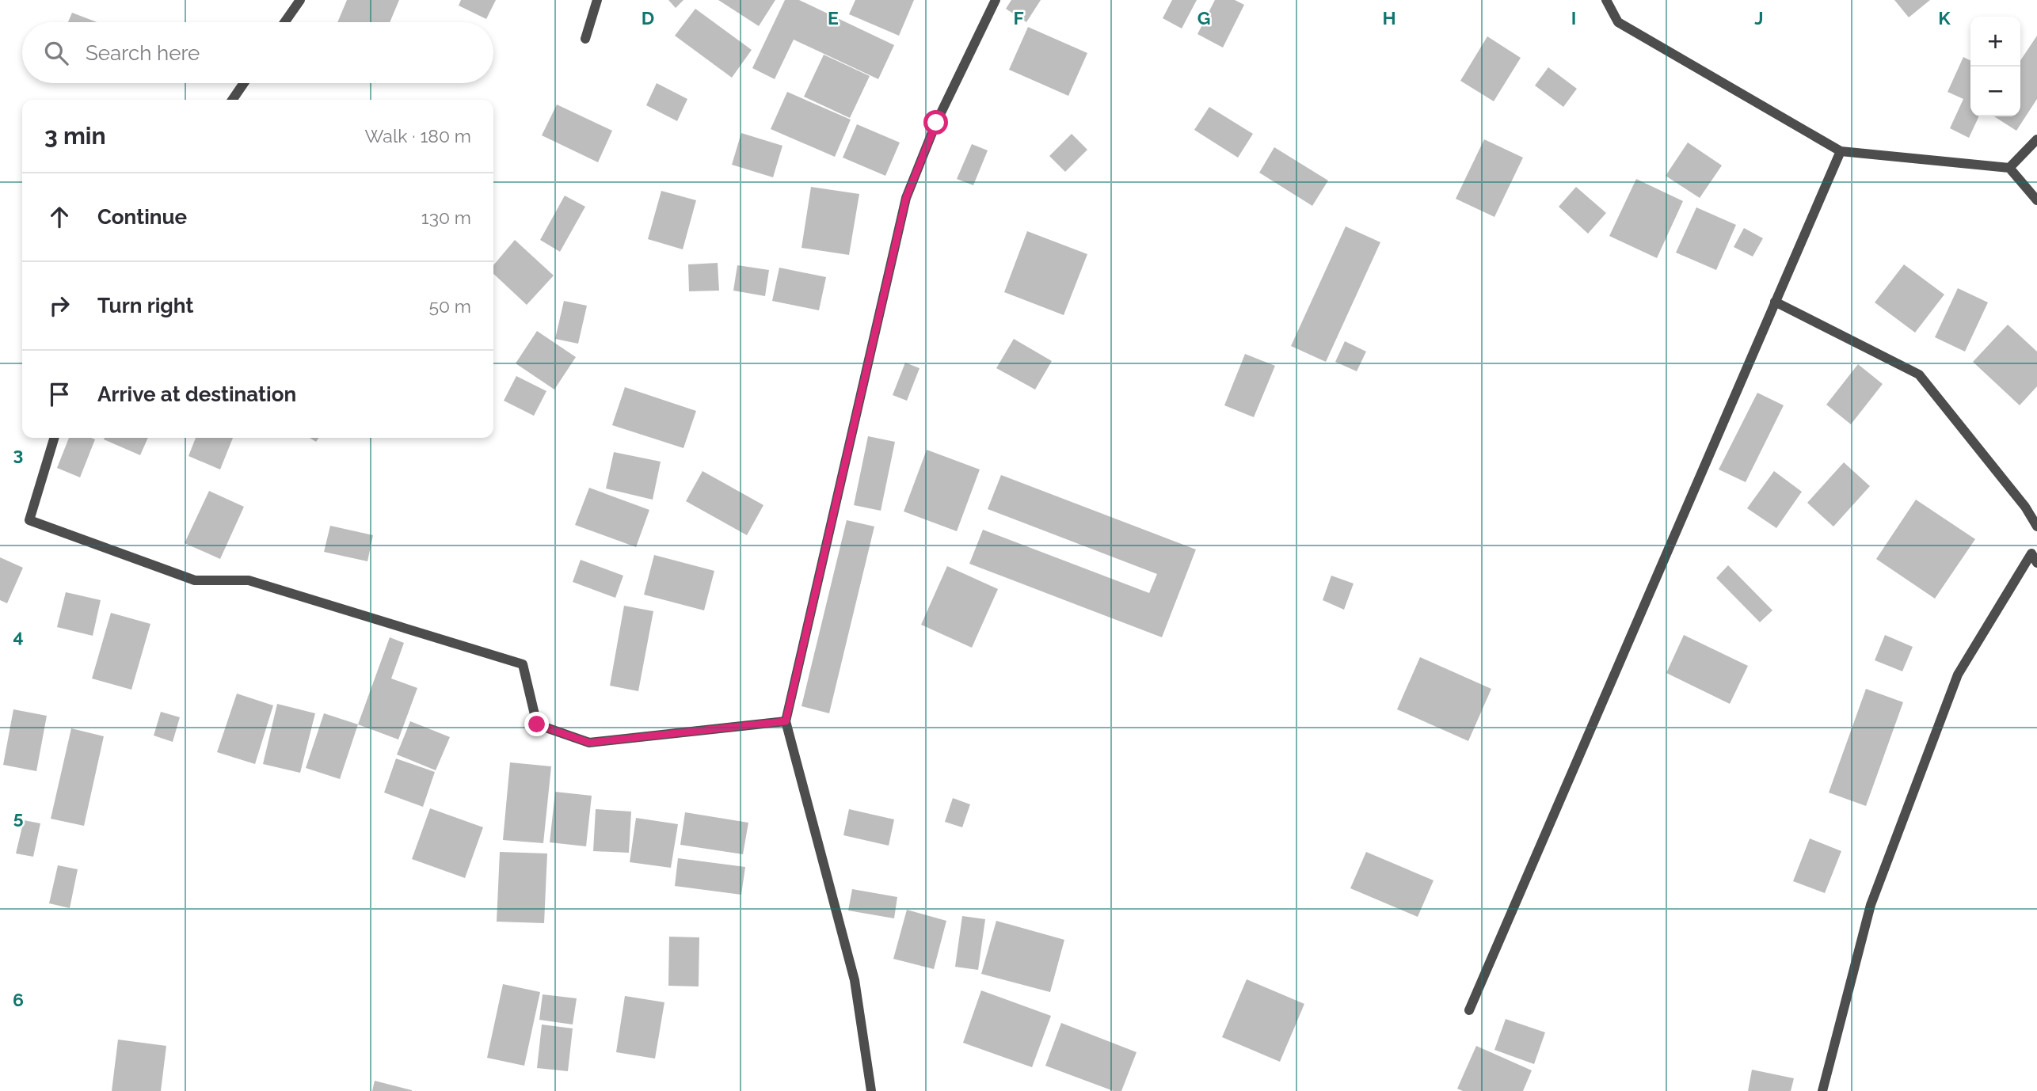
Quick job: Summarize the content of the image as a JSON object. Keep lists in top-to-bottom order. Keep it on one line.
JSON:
{"page":{"map_buttons":["+","−"],"search":"Search here","heading":["3 min","Walk · 180 m"],"list":[["Continue","130 m"],["Turn right","50 m"],"Arrive at destination"]},"grid":{"columns":["D","E","F","G","H","I","J","K"],"rows":["3","4","5","6"]}}
